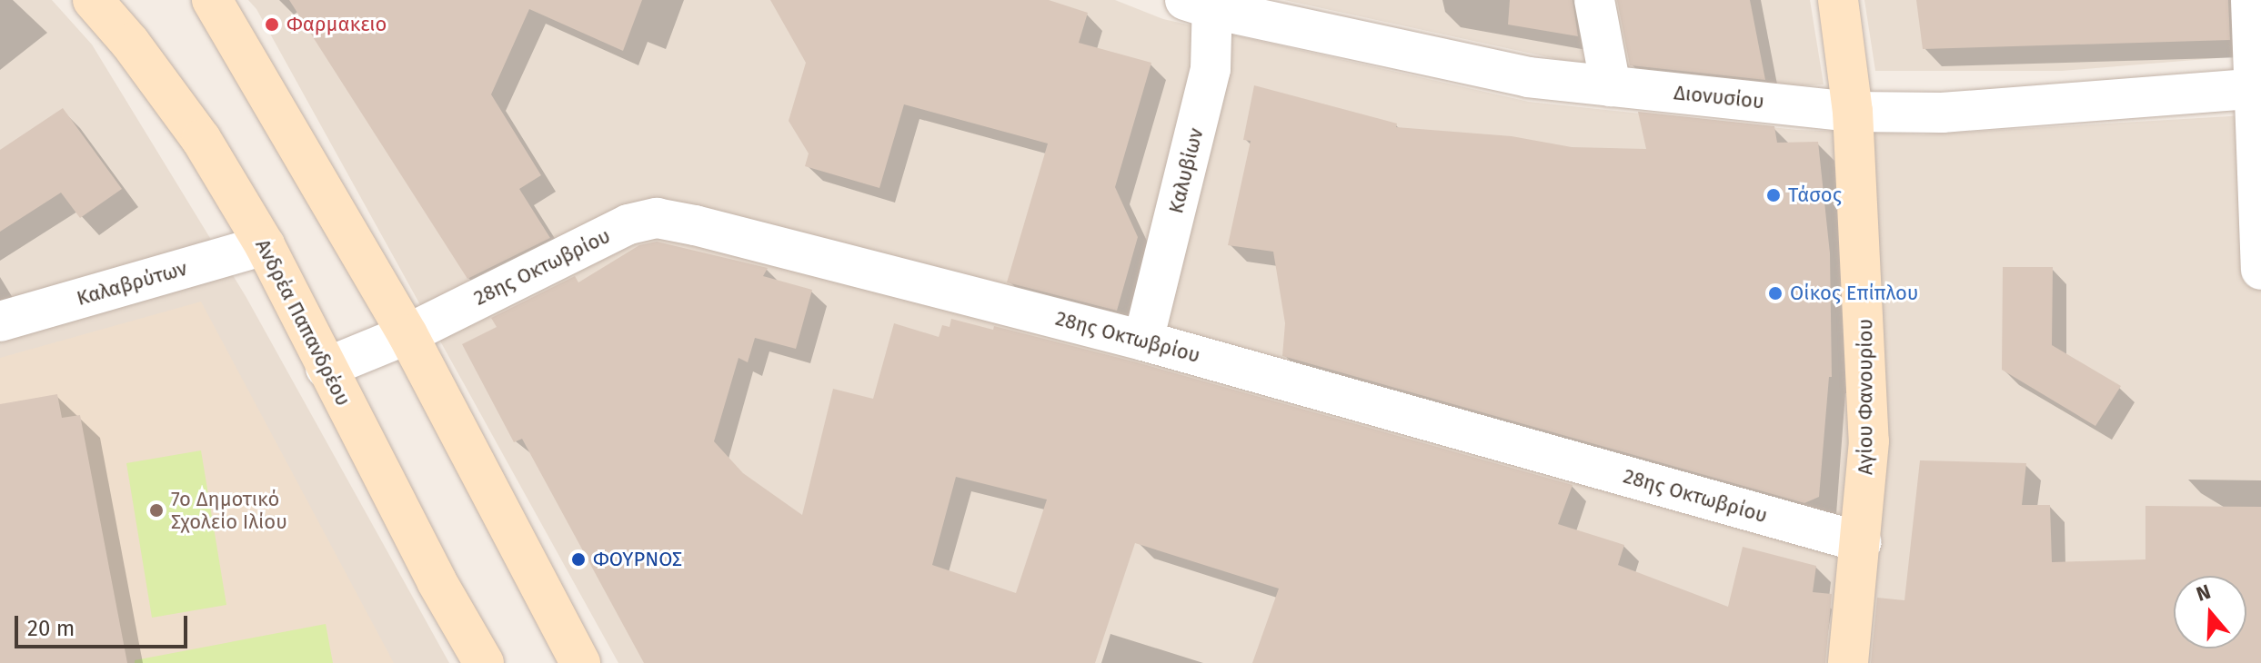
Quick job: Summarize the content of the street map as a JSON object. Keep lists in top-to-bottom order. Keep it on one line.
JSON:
{"streets":{"main road":["Ανδρέα Παπανδρέου","Αγίου Φανουρίου"],"street":["Διονυσίου","Καλυβίων","28ης Οκτωβρίου","Καλαβρύτων"]},"crossings":[["Διονυσίου","Καλυβίων"],["Διονυσίου","Αγίου Φανουρίου"],["Καλυβίων","28ης Οκτωβρίου"],["28ης Οκτωβρίου","Ανδρέα Παπανδρέου"],["28ης Οκτωβρίου","Αγίου Φανουρίου"],["Καλαβρύτων","Ανδρέα Παπανδρέου"]],"places":["Φαρμακειο","Τάσος","Οίκος Επίπλου","7ο Δημοτικό Σχολείο Ιλίου","ΦΟΥΡΝΟΣ"],"scale_bar":"20 m","north":"top"}
